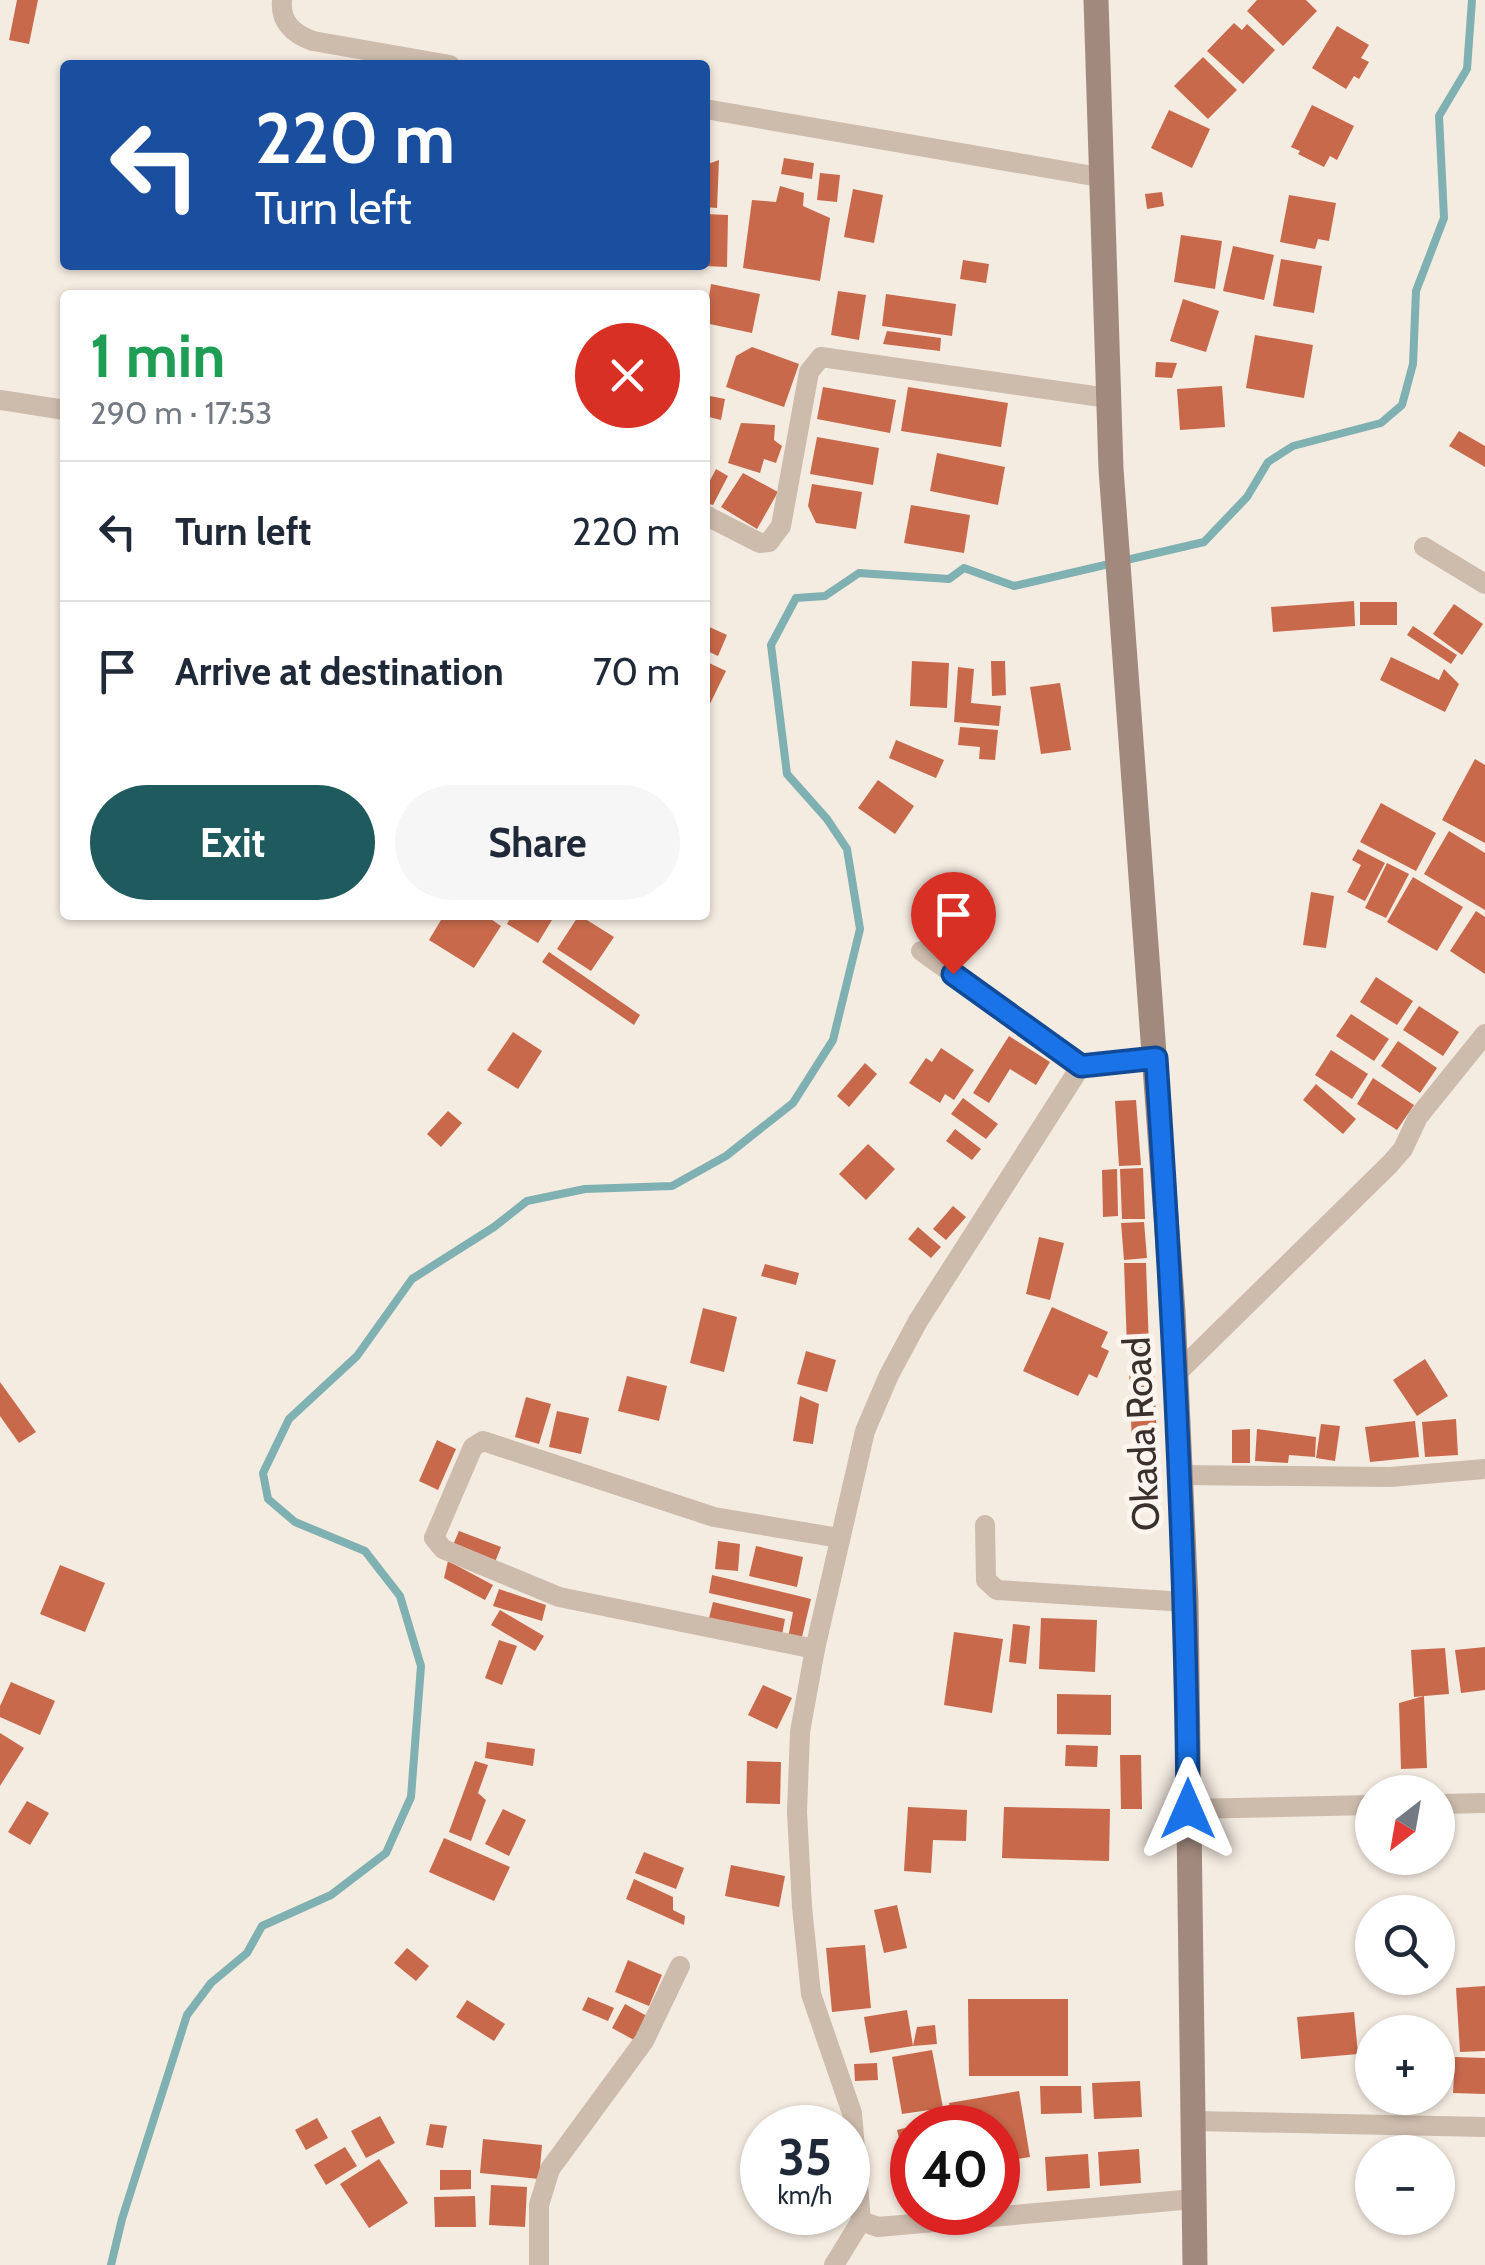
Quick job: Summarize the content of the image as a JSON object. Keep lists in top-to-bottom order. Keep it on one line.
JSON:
{"streets":{"street":["Okada Road"]},"north":"bottom left","page":{"turn":["220 m","Turn left"],"heading":["1 min","290 m · 17:53"],"list":[{"name":"Turn left","value":"220 m"},{"name":"Arrive at destination","value":"70 m"}],"buttons":["Exit","Share"],"map_buttons":["+","−"],"speed":"35 km/h","limit":"40"}}
